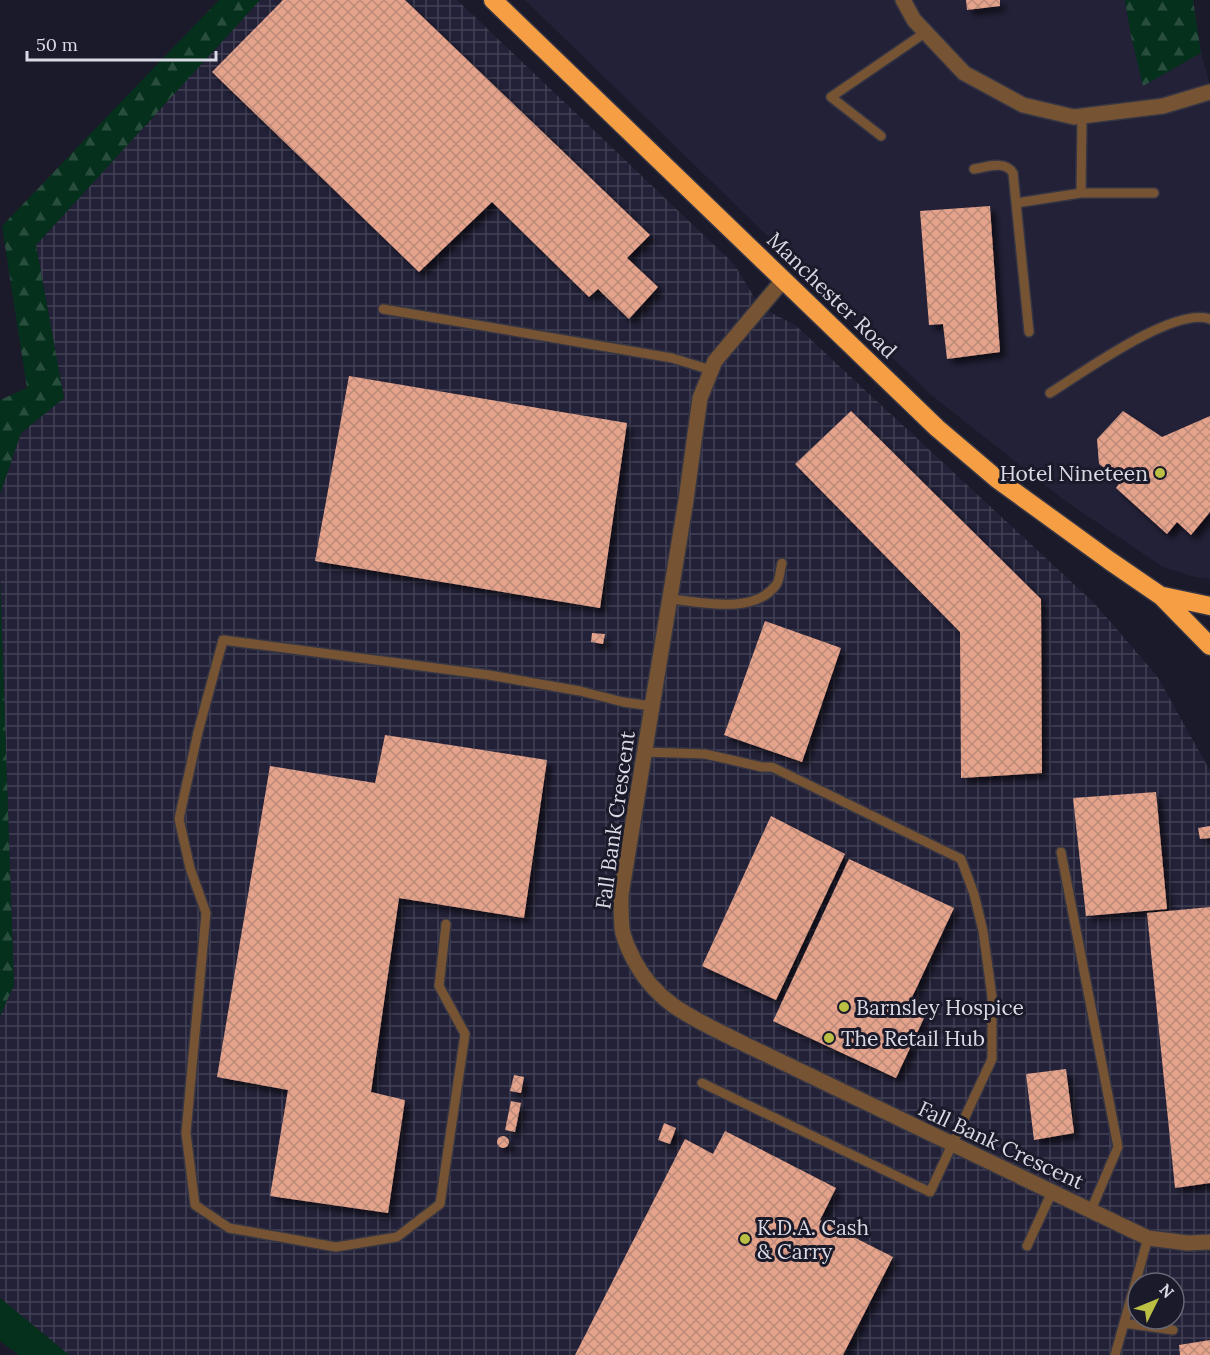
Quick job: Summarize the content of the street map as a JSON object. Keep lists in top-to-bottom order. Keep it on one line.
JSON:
{"streets":{"highway":["Manchester Road"],"street":["Fall Bank Crescent"]},"crossings":[["Manchester Road","Fall Bank Crescent"]],"places":["Hotel Nineteen","Barnsley Hospice","The Retail Hub","K.D.A. Cash & Carry"],"scale_bar":"50 m","north":"top right"}
